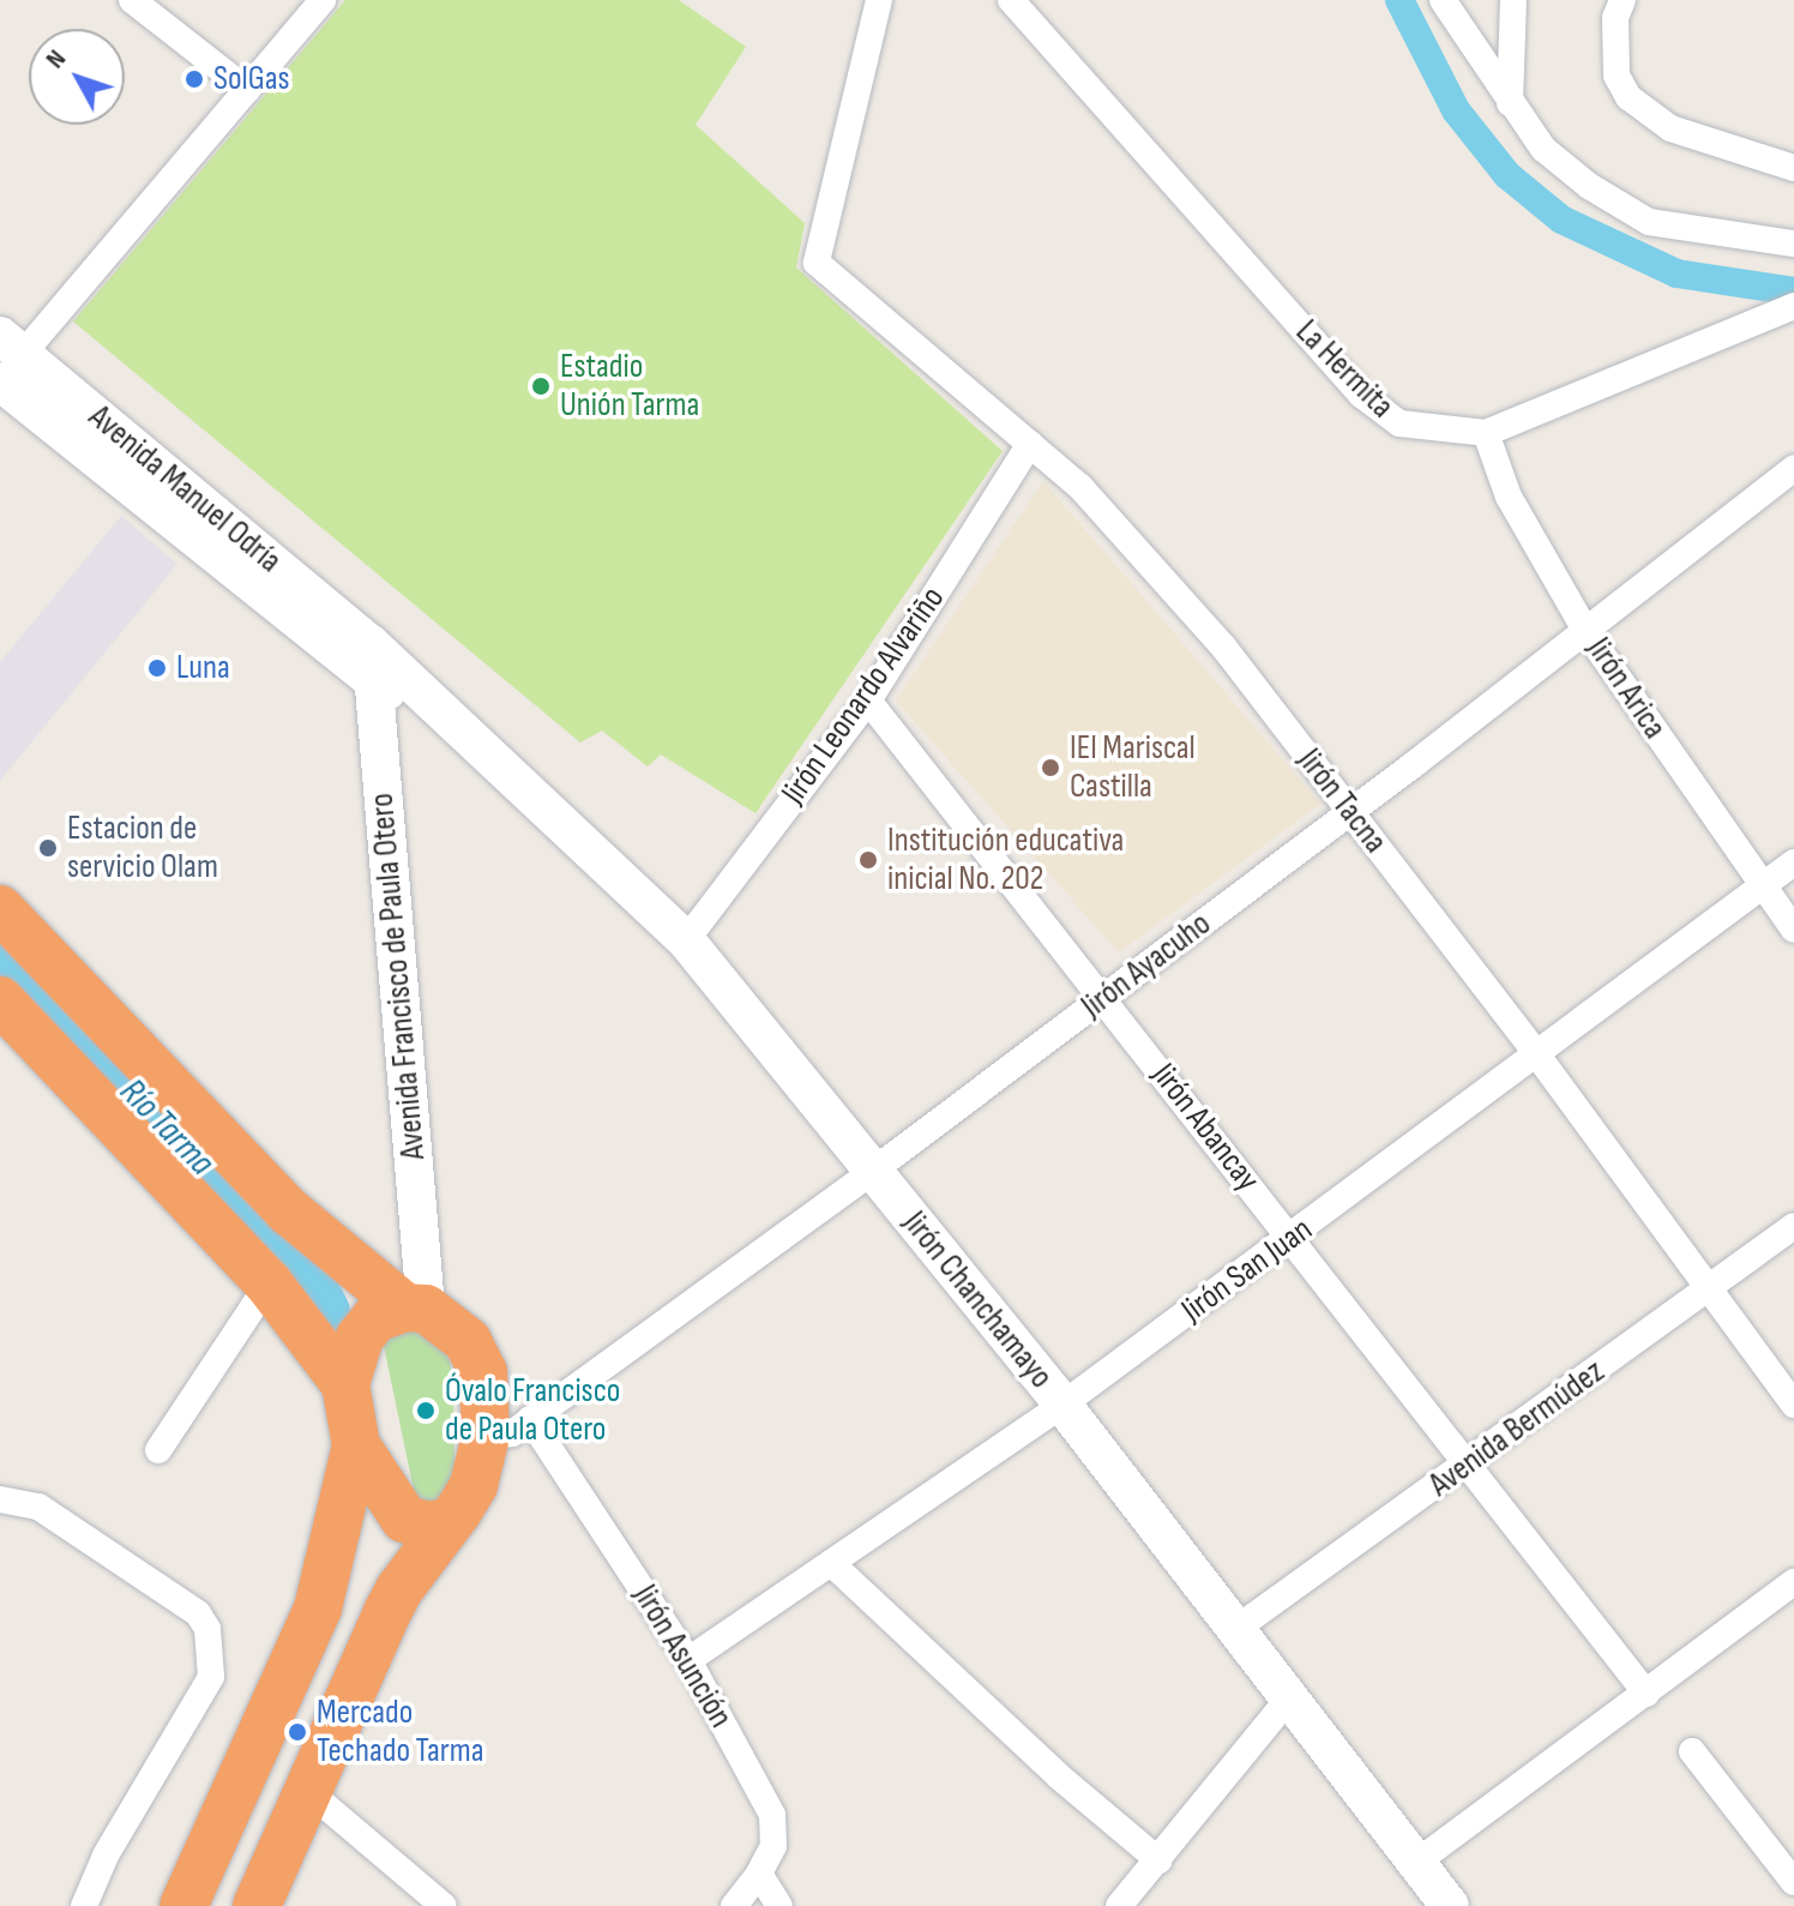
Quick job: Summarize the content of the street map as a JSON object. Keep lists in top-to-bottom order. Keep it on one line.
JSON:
{"streets":{"main road":["Avenida Manuel Odría","Avenida Francisco de Paula Otero","Jirón Chanchamayo"],"street":["La Hermita","Jirón Arica","Jirón Leonardo Alvariño","Jirón Tacna","Jirón Ayacuho","Jirón Abancay","Jirón San Juan","Avenida Bermúdez","Jirón Asunción"]},"crossings":[["La Hermita","Jirón Arica"],["Avenida Manuel Odría","Avenida Francisco de Paula Otero"],["Avenida Manuel Odría","Jirón Chanchamayo"],["Jirón Arica","Jirón Ayacuho"],["Jirón Arica","Jirón San Juan"],["Jirón Leonardo Alvariño","Jirón Tacna"],["Jirón Leonardo Alvariño","Jirón Abancay"],["Jirón Leonardo Alvariño","Jirón Chanchamayo"],["Jirón Tacna","Jirón Ayacuho"],["Jirón Tacna","Jirón San Juan"],["Jirón Tacna","Avenida Bermúdez"],["Jirón Ayacuho","Avenida Francisco de Paula Otero"],["Jirón Ayacuho","Jirón Abancay"],["Jirón Ayacuho","Jirón Chanchamayo"],["Jirón Ayacuho","Jirón Asunción"],["Avenida Francisco de Paula Otero","Jirón Chanchamayo"],["Jirón Abancay","Jirón San Juan"],["Jirón Abancay","Avenida Bermúdez"],["Jirón San Juan","Jirón Chanchamayo"],["Jirón San Juan","Jirón Asunción"],["Jirón Chanchamayo","Avenida Bermúdez"]],"water":["Río Tarma"],"places":["SolGas","Estadio Unión Tarma","Luna","IEI Mariscal Castilla","Estacion de servicio Olam","Institución educativa inicial No. 202","Óvalo Francisco de Paula Otero","Mercado Techado Tarma"],"north":"top left"}
